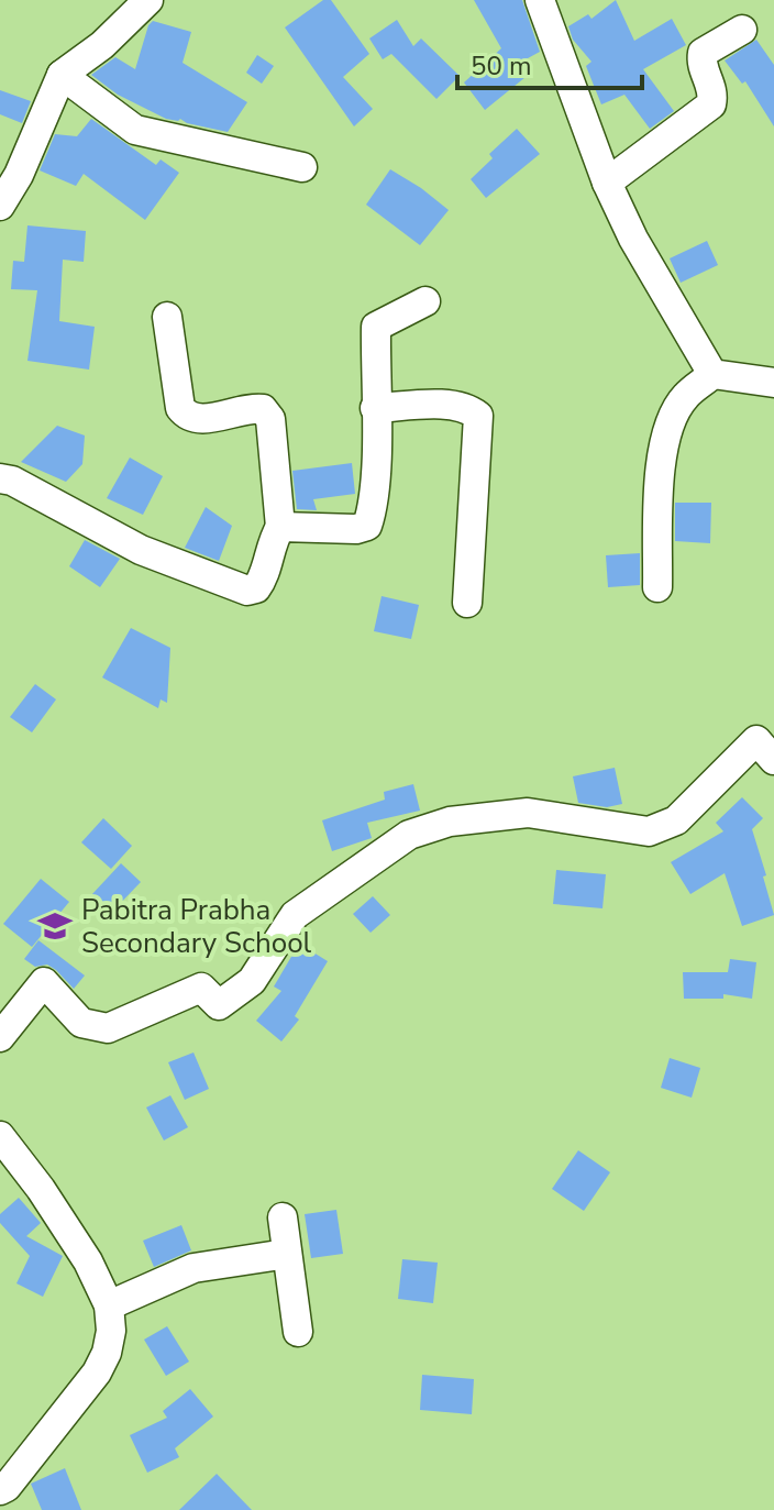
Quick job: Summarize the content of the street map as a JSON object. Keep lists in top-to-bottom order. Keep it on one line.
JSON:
{"places":{"school or university":["Pabitra Prabha Secondary School"]},"scale_bar":"50 m"}
